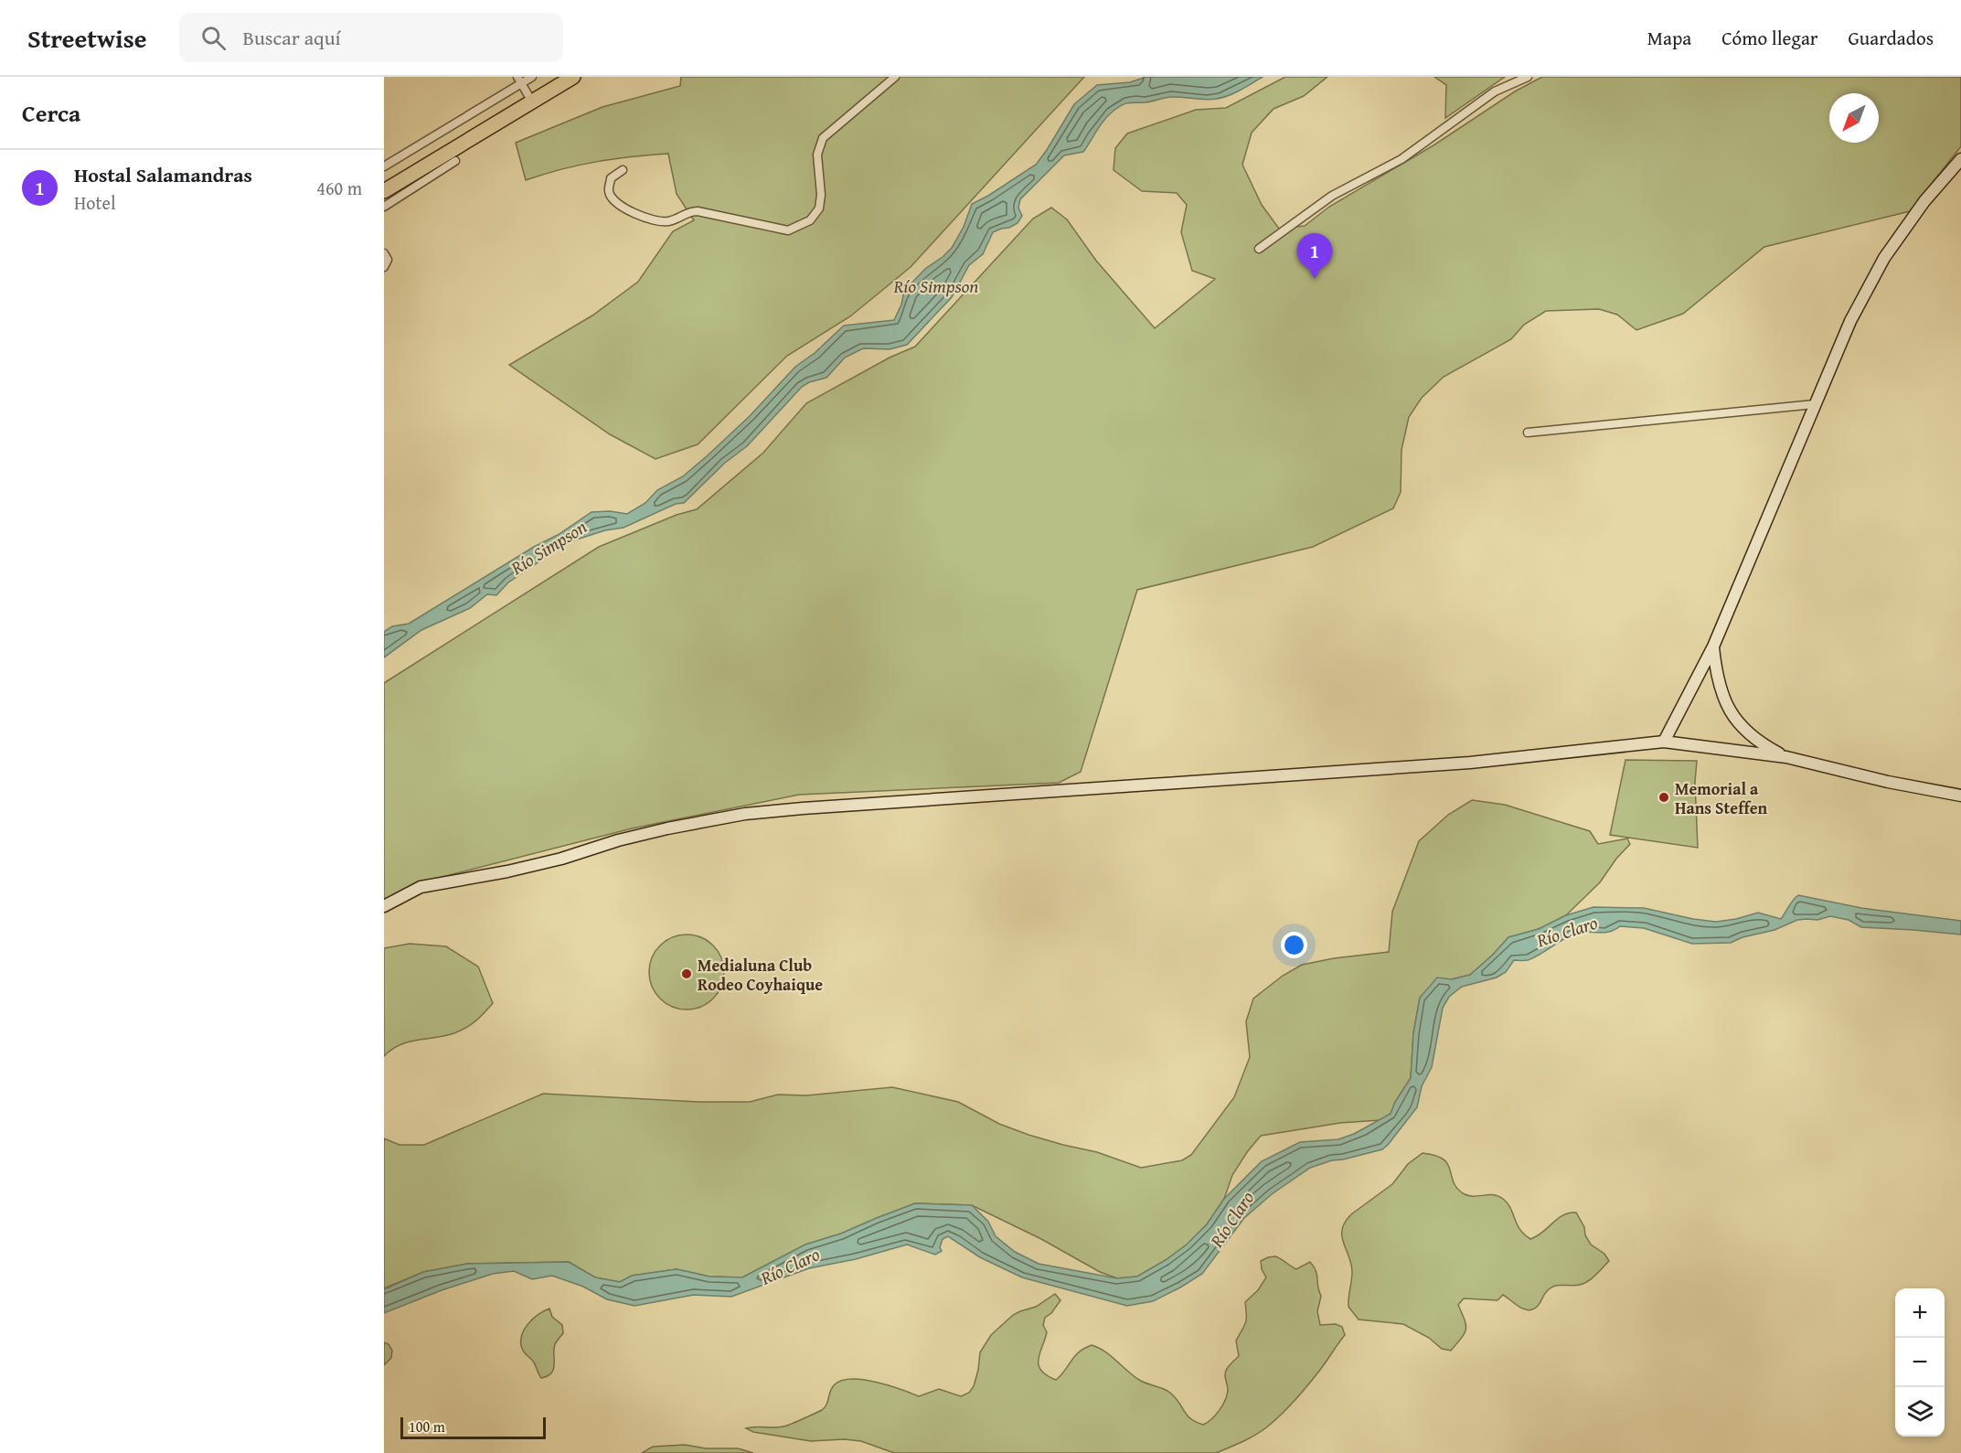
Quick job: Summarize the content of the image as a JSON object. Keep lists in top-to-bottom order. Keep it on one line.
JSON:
{"water":["Río Simpson","Río Claro"],"places":["Memorial a Hans Steffen","Medialuna Club Rodeo Coyhaique"],"scale_bar":"100 m","north":"bottom left","page":{"header":"Streetwise","search":"Buscar aquí","nav":["Mapa","Cómo llegar","Guardados"],"heading":"Cerca","list":[{"mark":"1","name":"Hostal Salamandras","note":"Hotel","value":"460 m"}],"pins":"1","map_buttons":["+","−"],"scale":"100 m"}}
